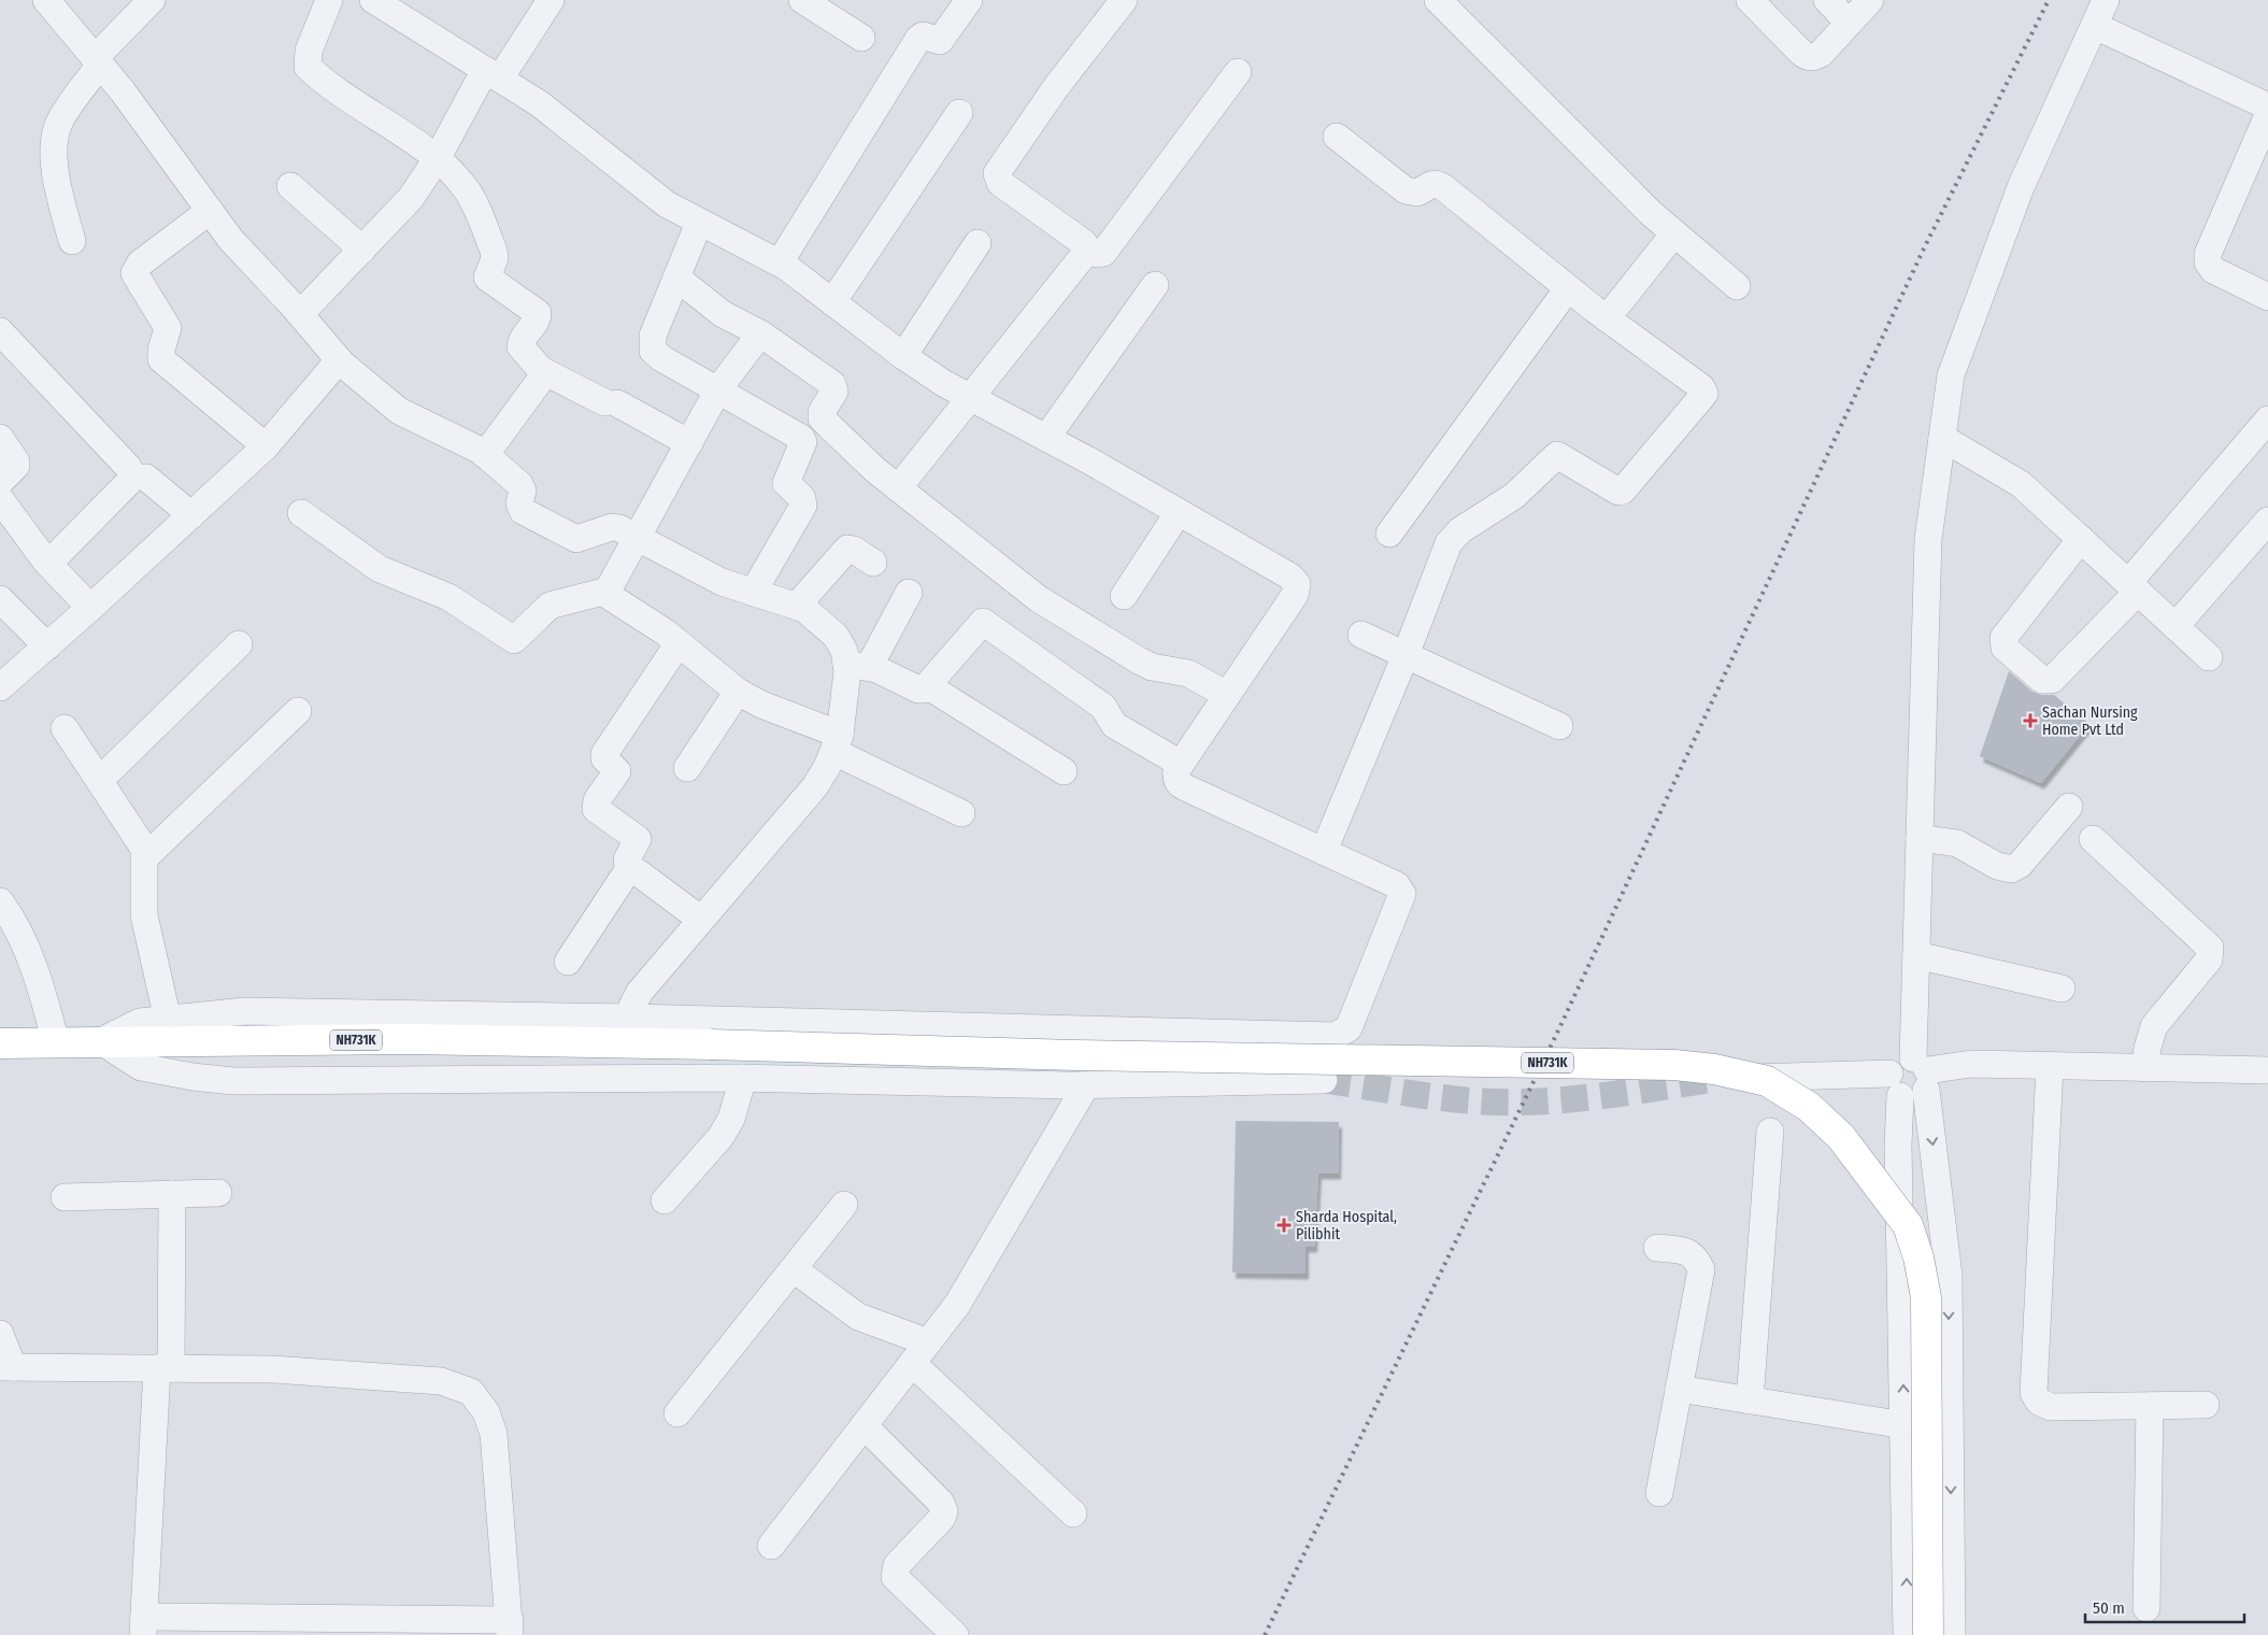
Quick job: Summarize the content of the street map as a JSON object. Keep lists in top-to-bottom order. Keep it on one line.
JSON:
{"streets":{"highway":["NH731K"]},"places":{"health":["Sachan Nursing Home Pvt Ltd","Sharda Hospital, Pilibhit"]},"scale_bar":"50 m"}
